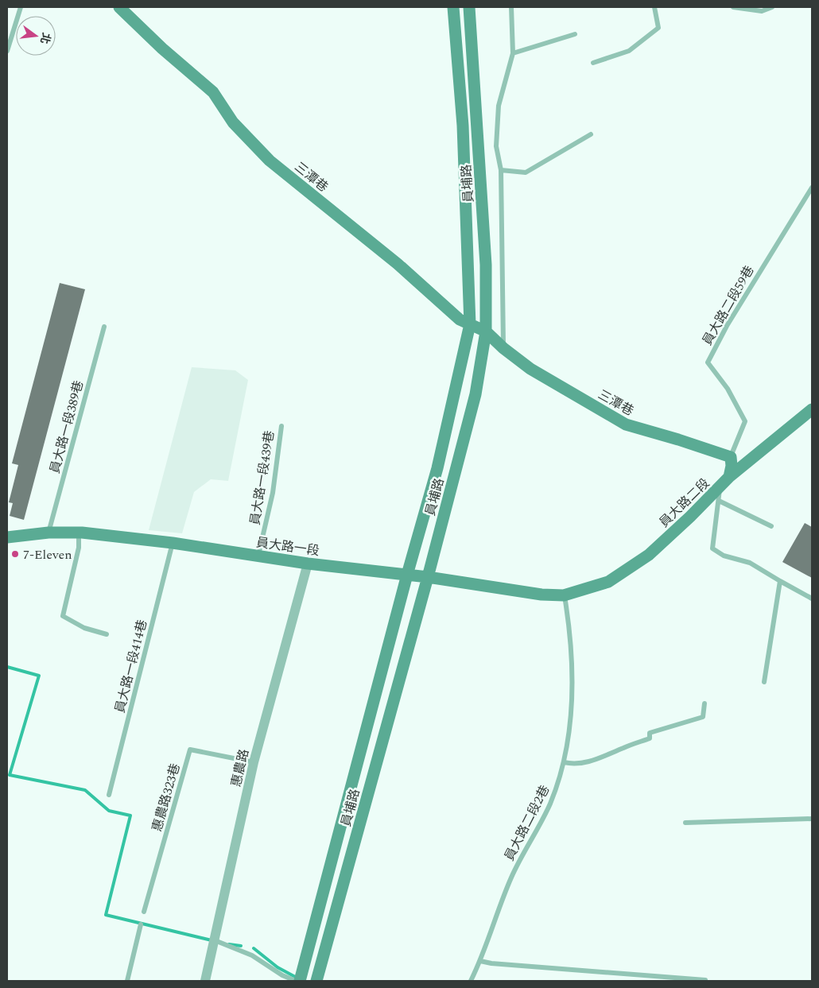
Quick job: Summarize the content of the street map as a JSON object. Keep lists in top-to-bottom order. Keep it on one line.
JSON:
{"streets":{"street":["三潭巷","員埔路","員大路二段","員大路一段","惠農路"],"lane":["員大路二段59巷","員大路一段389巷","員大路一段439巷","員大路一段414巷","惠農路323巷","員大路二段2巷"]},"crossings":[["三潭巷","員埔路"],["三潭巷","員大路二段59巷"],["員埔路","員大路一段"],["員大路一段389巷","員大路一段"],["員大路一段439巷","員大路一段"],["員大路二段","員大路一段"],["員大路二段","員大路二段2巷"],["員大路一段","員大路一段414巷"],["員大路一段","惠農路"],["員大路一段","員大路二段2巷"],["惠農路","惠農路323巷"]],"places":["7-Eleven"],"north":"right"}
